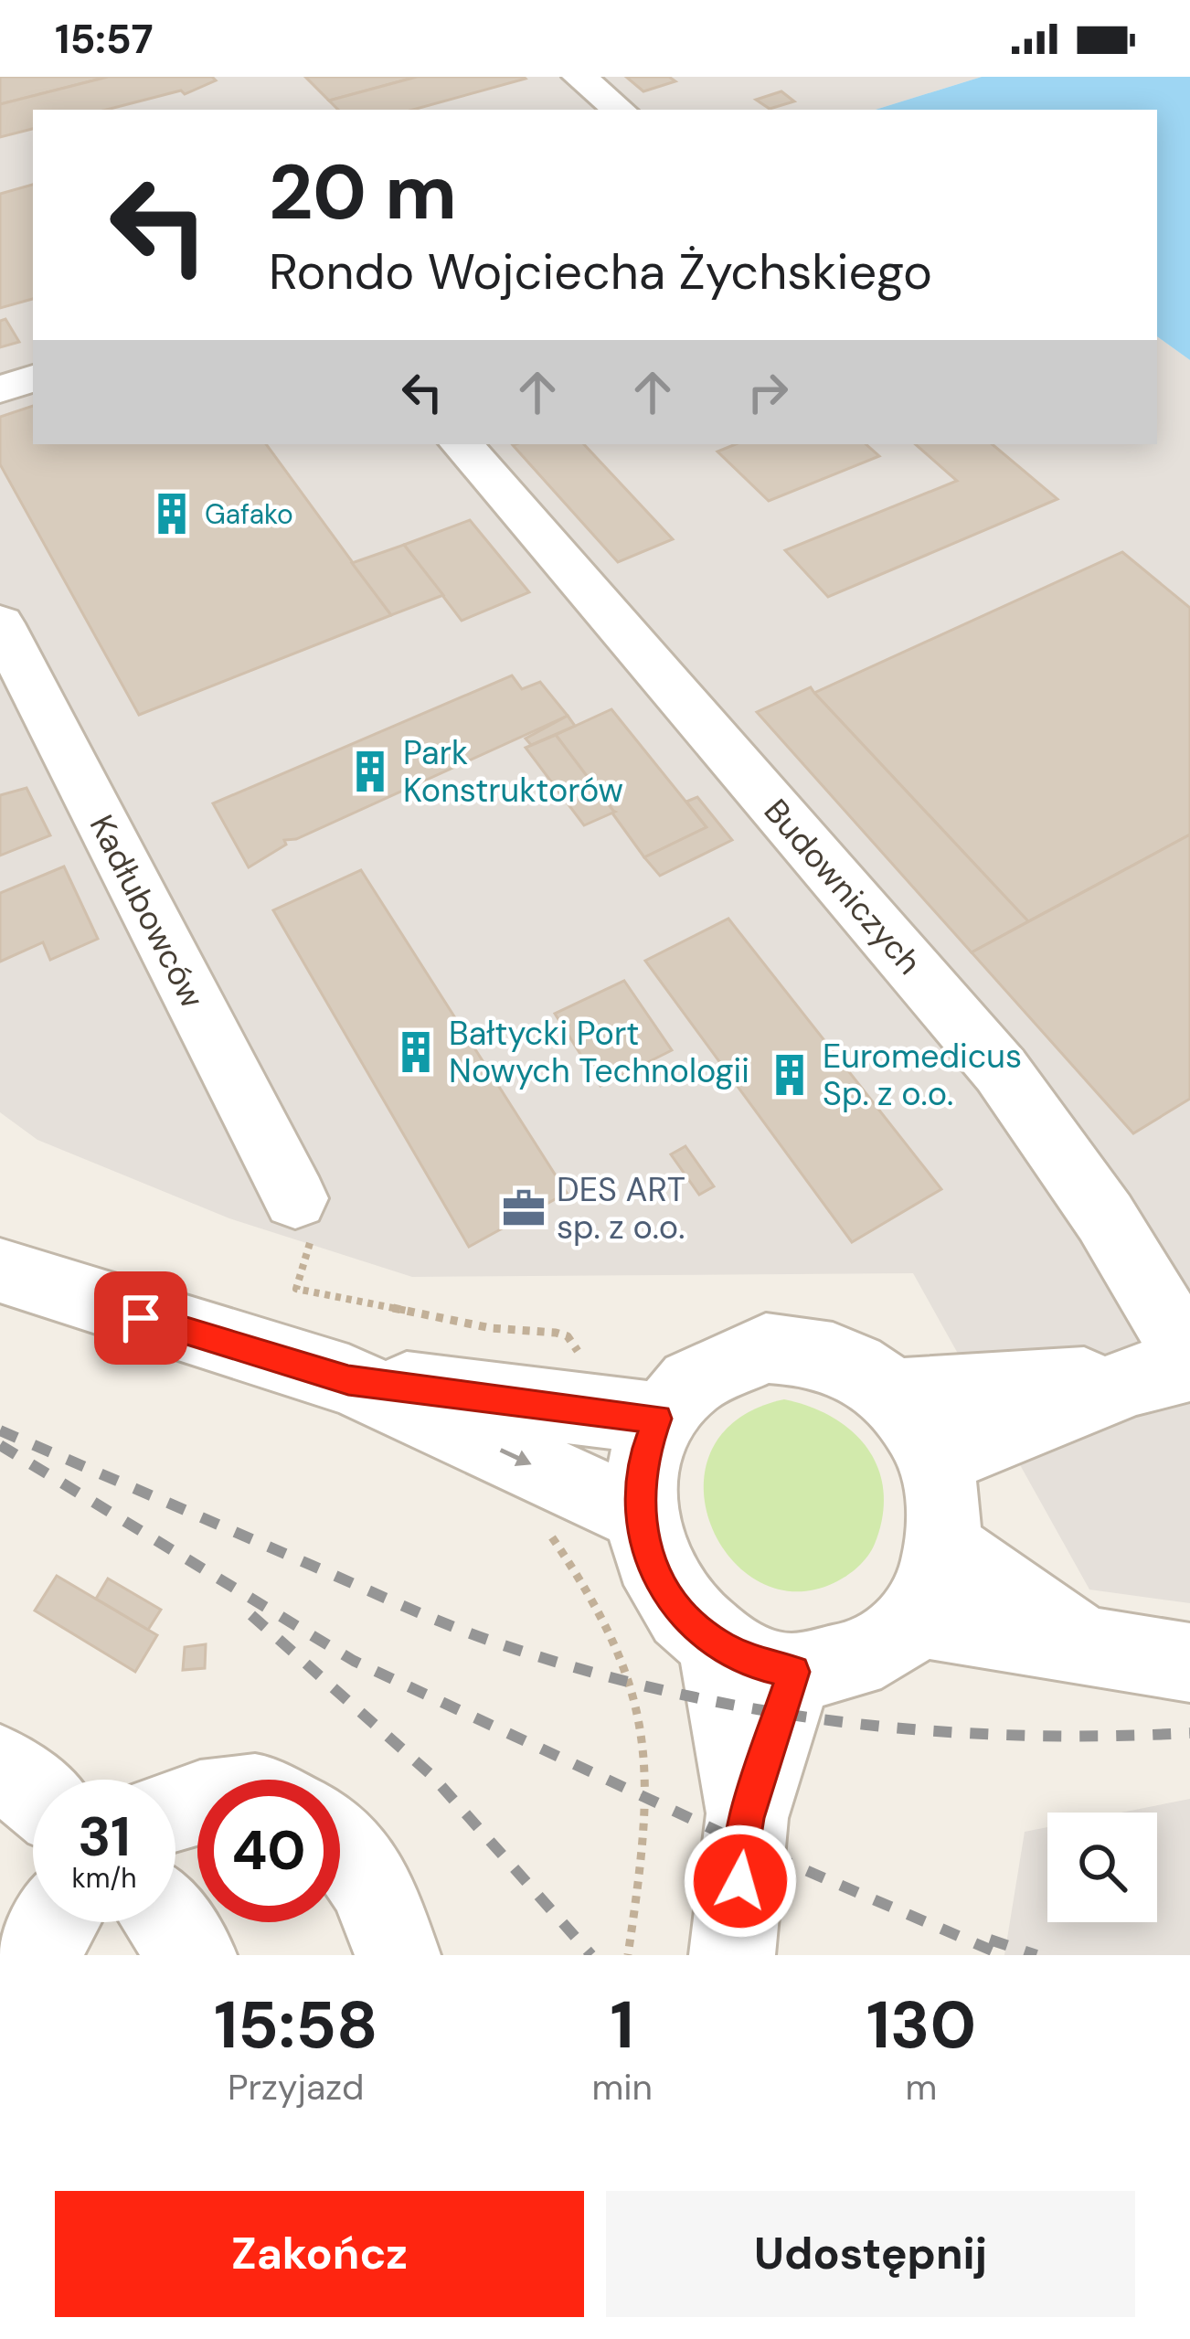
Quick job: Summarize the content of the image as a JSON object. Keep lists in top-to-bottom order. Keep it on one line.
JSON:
{"streets":{"street":["Budowniczych","Kadłubowców"]},"places":{"building":["Gafako","Park Konstruktorów","Bałtycki Port Nowych Technologii","Euromedicus Sp. z o.o."],"office":["DES ART sp. z o.o."]},"page":{"status":"15:57","turn":["20 m","Rondo Wojciecha Żychskiego"],"speed":"31 km/h","limit":"40","eta":["15:58","Przyjazd","1","min","130","m"],"buttons":["Zakończ","Udostępnij"]}}
